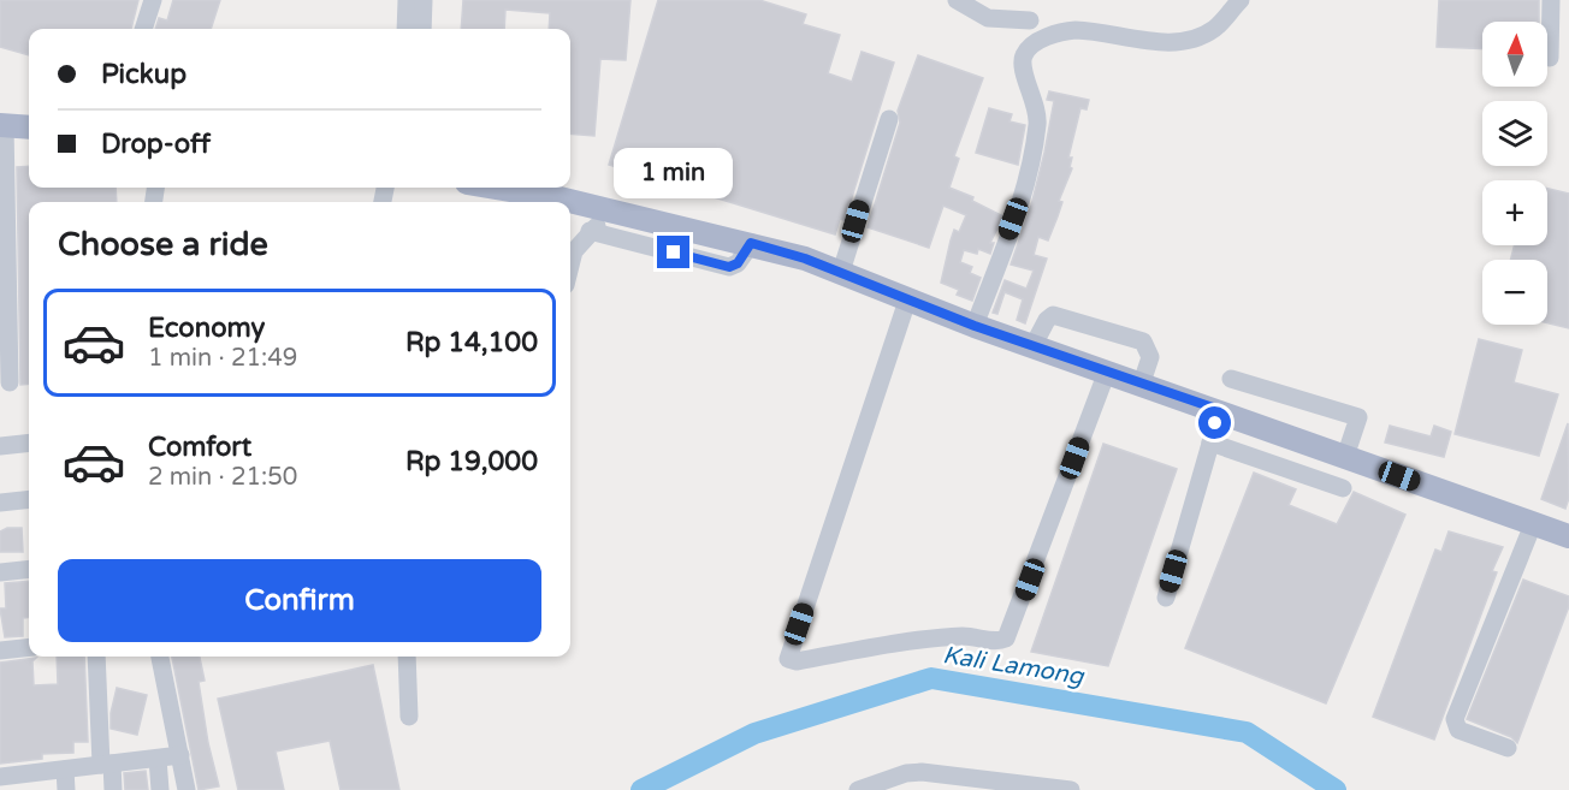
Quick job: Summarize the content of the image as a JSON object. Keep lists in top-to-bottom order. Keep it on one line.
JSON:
{"water":["Kali Lamong"],"north":"top","page":{"map_buttons":["+","−"],"banner":["Pickup","Drop-off"],"bubble":"1 min","heading":"Choose a ride","list":[{"name":"Economy","note":"1 min · 21:49","value":"Rp 14,100"},{"name":"Comfort","note":"2 min · 21:50","value":"Rp 19,000"}],"buttons":"Confirm"}}
